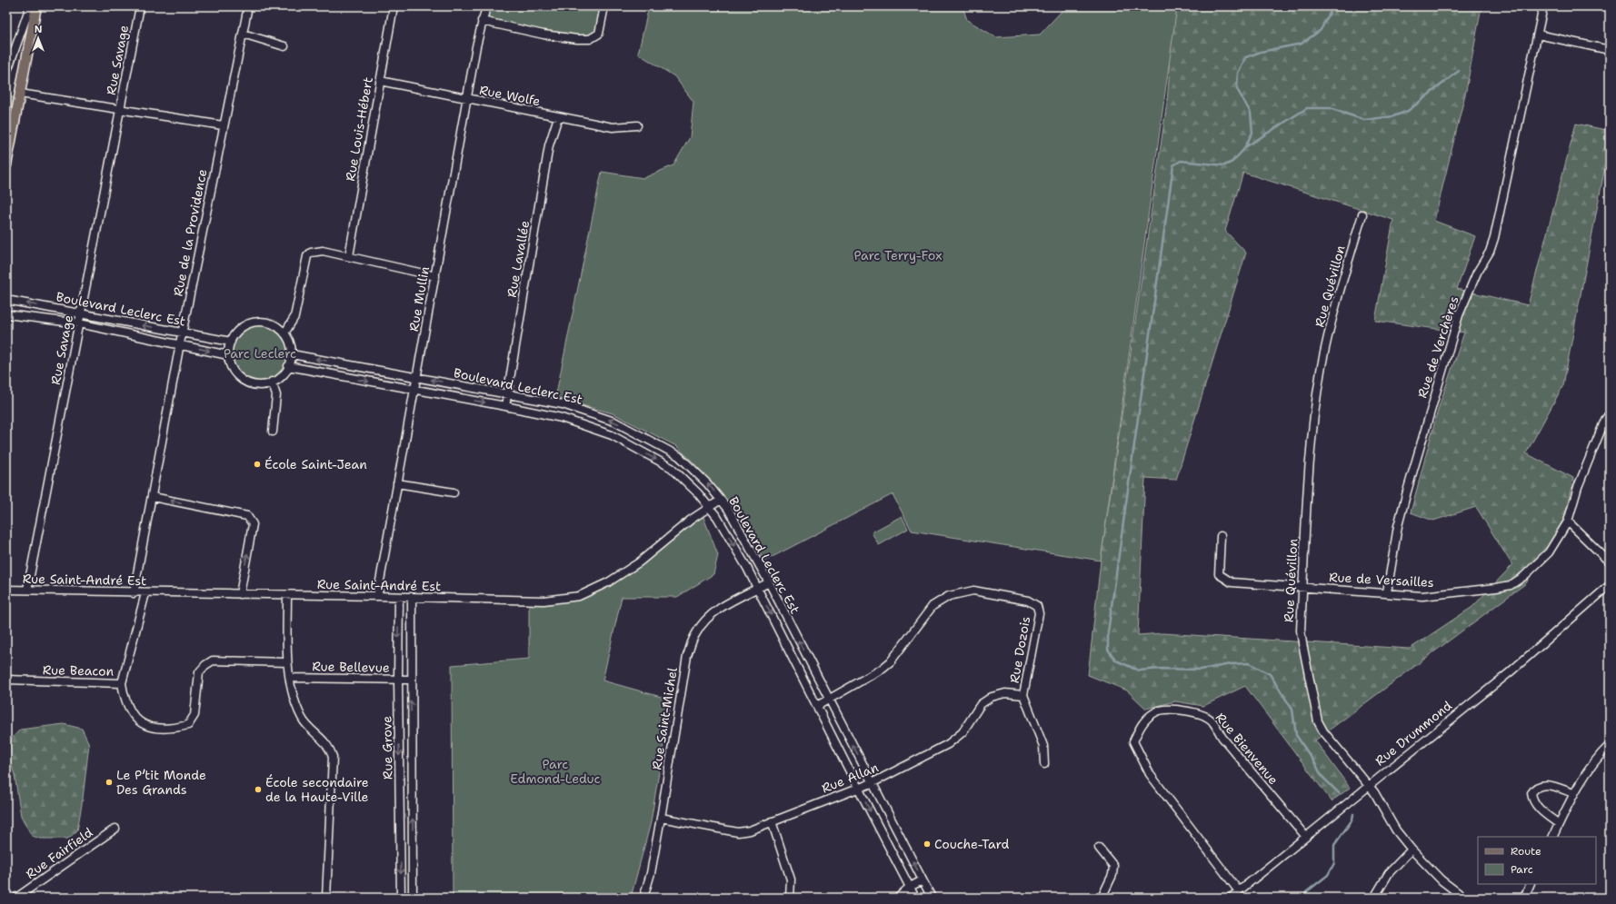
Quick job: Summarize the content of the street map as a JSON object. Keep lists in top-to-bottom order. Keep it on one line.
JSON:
{"streets":{"street":["Rue Savage","Rue Wolfe","Rue Louis-Hébert","Rue de la Providence","Rue Lavallée","Rue Quévillon","Rue Mullin","Boulevard Leclerc Est","Rue de Verchères","Rue Saint-André Est","Rue de Versailles","Rue Dozois","Rue Bellevue","Rue Beacon","Rue Saint-Michel","Rue Drummond","Rue Grove","Rue Bienvenue","Rue Allan","Rue Fairfield"]},"crossings":[["Rue Savage","Boulevard Leclerc Est"],["Rue Savage","Rue Saint-André Est"],["Rue Wolfe","Rue Louis-Hébert"],["Rue Wolfe","Rue Lavallée"],["Rue Wolfe","Rue Mullin"],["Rue de la Providence","Boulevard Leclerc Est"],["Rue de la Providence","Rue Saint-André Est"],["Rue Lavallée","Boulevard Leclerc Est"],["Rue Quévillon","Rue de Versailles"],["Rue Quévillon","Rue Drummond"],["Rue Mullin","Boulevard Leclerc Est"],["Rue Mullin","Rue Saint-André Est"],["Boulevard Leclerc Est","Rue Saint-André Est"],["Boulevard Leclerc Est","Rue Dozois"],["Boulevard Leclerc Est","Rue Saint-Michel"],["Boulevard Leclerc Est","Rue Allan"],["Rue de Verchères","Rue de Versailles"],["Rue Saint-André Est","Rue Beacon"],["Rue Saint-André Est","Rue Grove"],["Rue Dozois","Rue Allan"],["Rue Bellevue","Rue Grove"],["Rue Saint-Michel","Rue Allan"],["Rue Drummond","Rue Bienvenue"]],"parks":["Parc Terry-Fox","Parc Leclerc","Parc Edmond-Leduc"],"places":["École Saint-Jean","Le P’tit Monde Des Grands","École secondaire de la Haute-Ville","Couche-Tard"],"legend":["Route","Parc"],"north":"top"}
